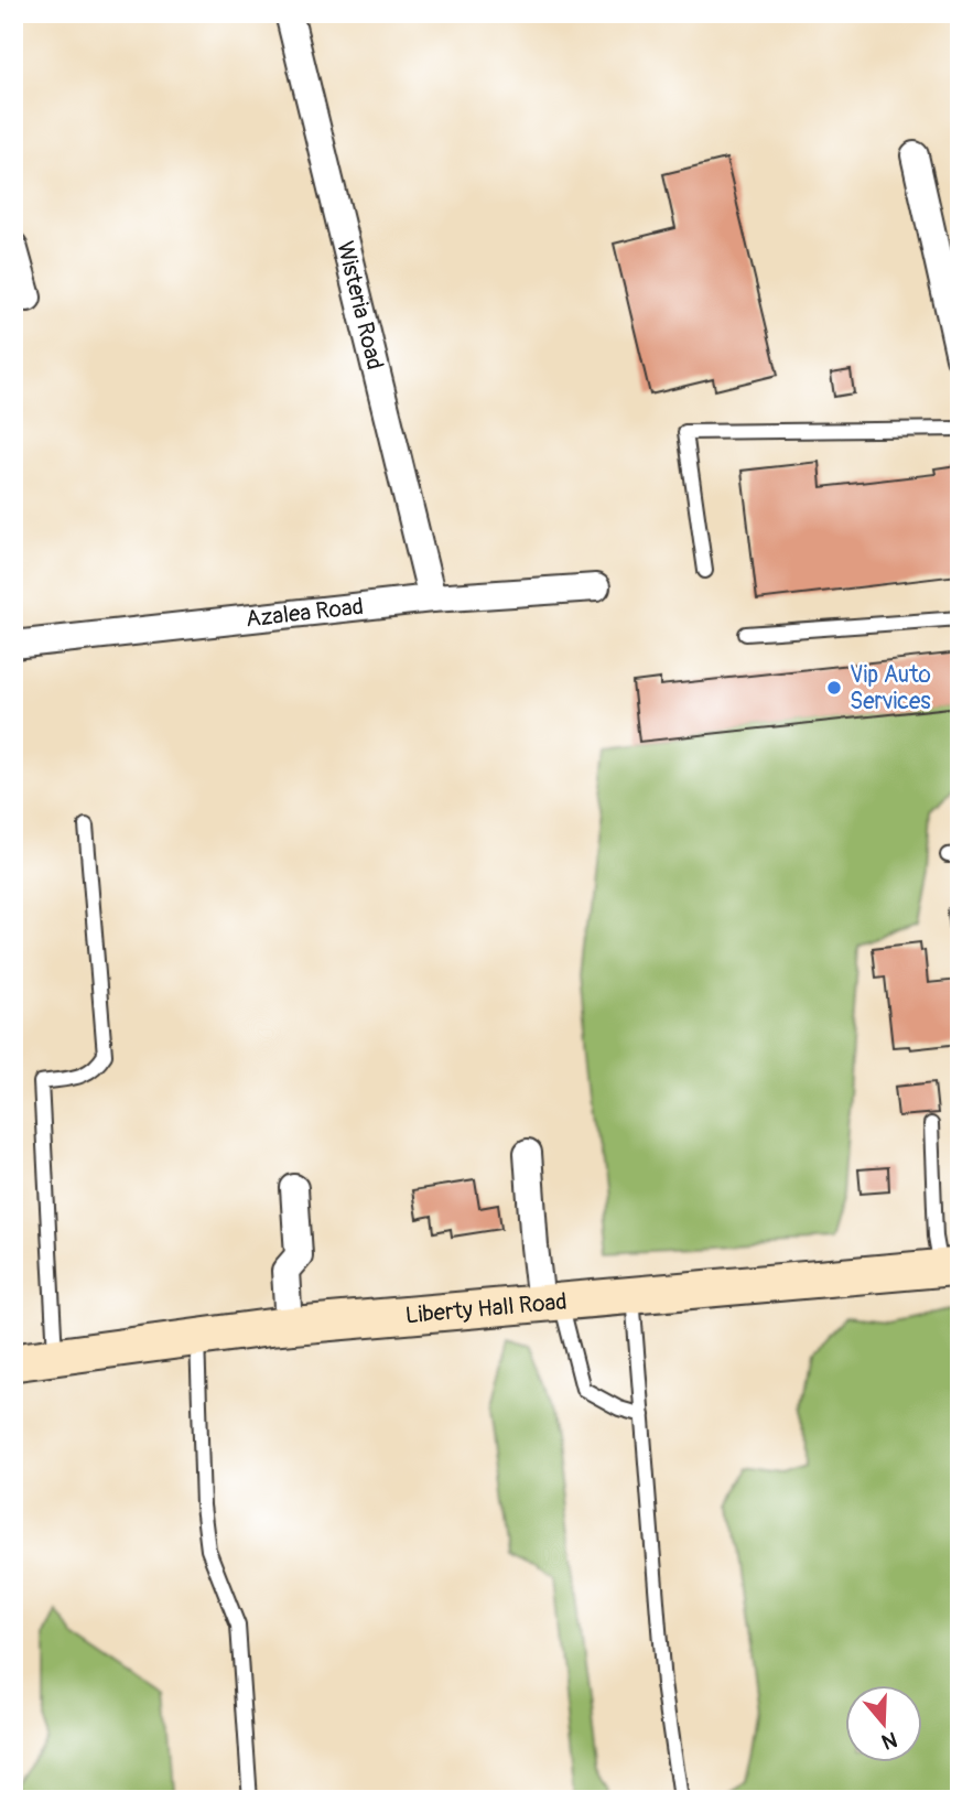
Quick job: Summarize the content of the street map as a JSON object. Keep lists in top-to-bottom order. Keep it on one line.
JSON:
{"streets":{"main road":["Liberty Hall Road"],"street":["Wisteria Road","Azalea Road"]},"crossings":[["Wisteria Road","Azalea Road"]],"places":["Vip Auto Services"],"north":"bottom"}
